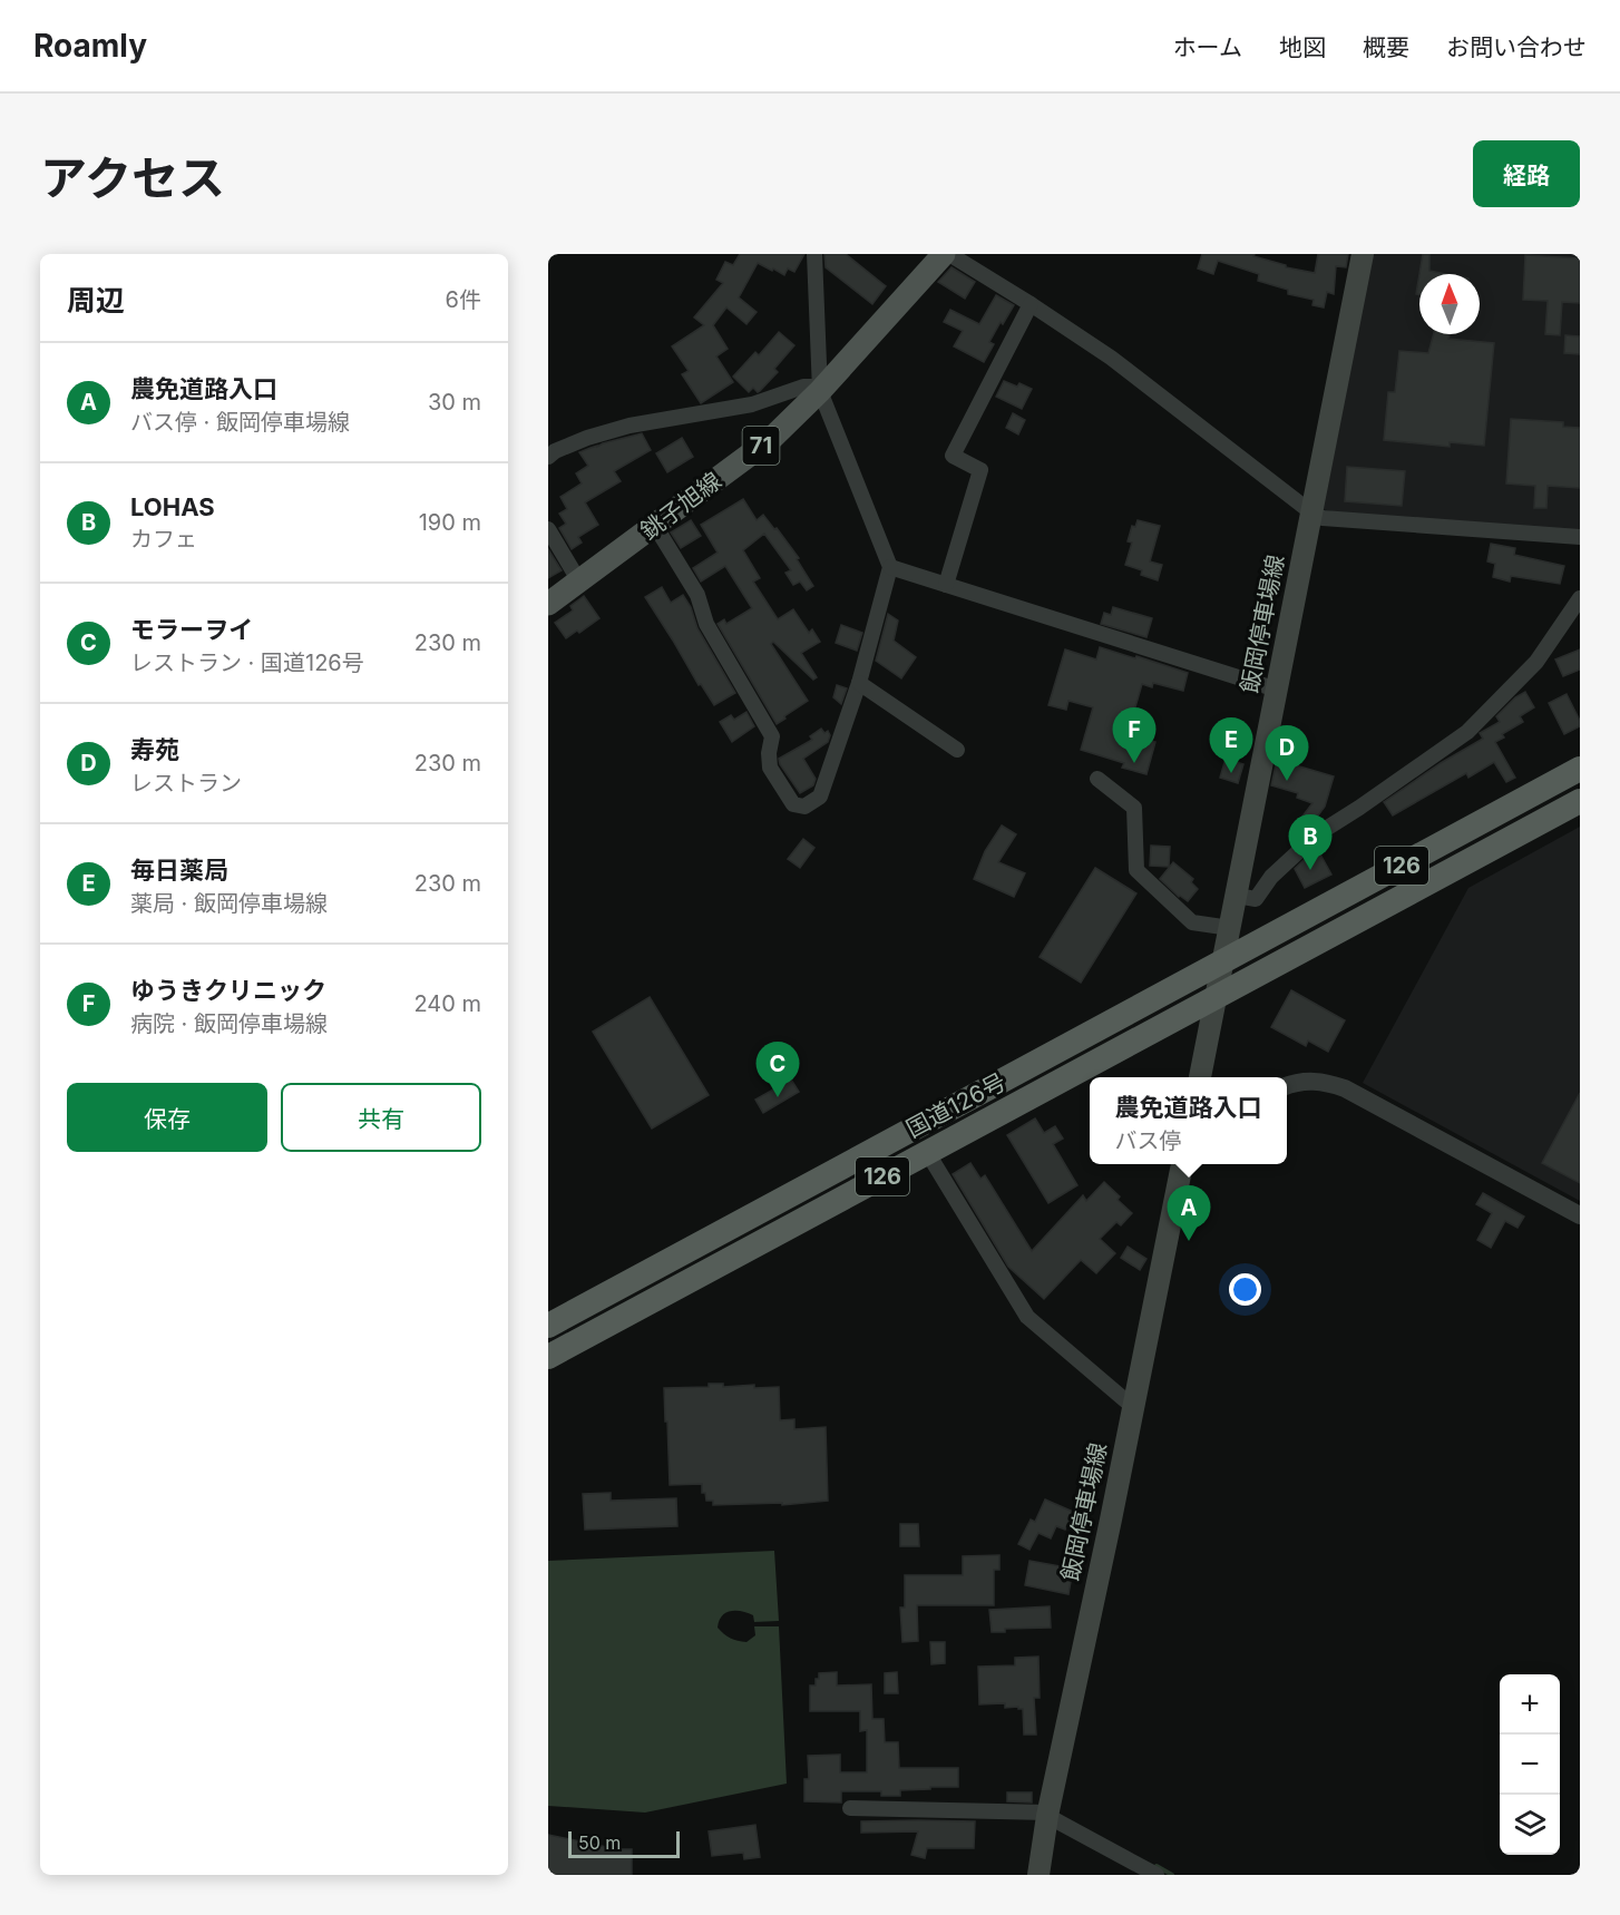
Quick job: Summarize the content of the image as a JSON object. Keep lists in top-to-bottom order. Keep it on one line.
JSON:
{"streets":{"highway":["126","国道126号"],"main road":["71","銚子旭線","飯岡停車場線"]},"crossings":[["飯岡停車場線","126"],["飯岡停車場線","国道126号"],["126","国道126号"]],"scale_bar":"50 m","north":"top","page":{"header":"Roamly","nav":["ホーム","地図","概要","お問い合わせ"],"title":"アクセス","buttons":["経路",["保存","共有"]],"heading":["周辺","6件"],"list":[{"mark":"A","name":"農免道路入口","note":"バス停 · 飯岡停車場線","value":"30 m"},{"mark":"B","name":"LOHAS","note":"カフェ","value":"190 m"},{"mark":"C","name":"モラーヲイ","note":"レストラン · 国道126号","value":"230 m"},{"mark":"D","name":"寿苑","note":"レストラン","value":"230 m"},{"mark":"E","name":"毎日薬局","note":"薬局 · 飯岡停車場線","value":"230 m"},{"mark":"F","name":"ゆうきクリニック","note":"病院 · 飯岡停車場線","value":"240 m"}],"pins":["F","E","D","B","C","A"],"popup":["農免道路入口","バス停"],"map_buttons":["+","−"],"scale":"50 m"}}
